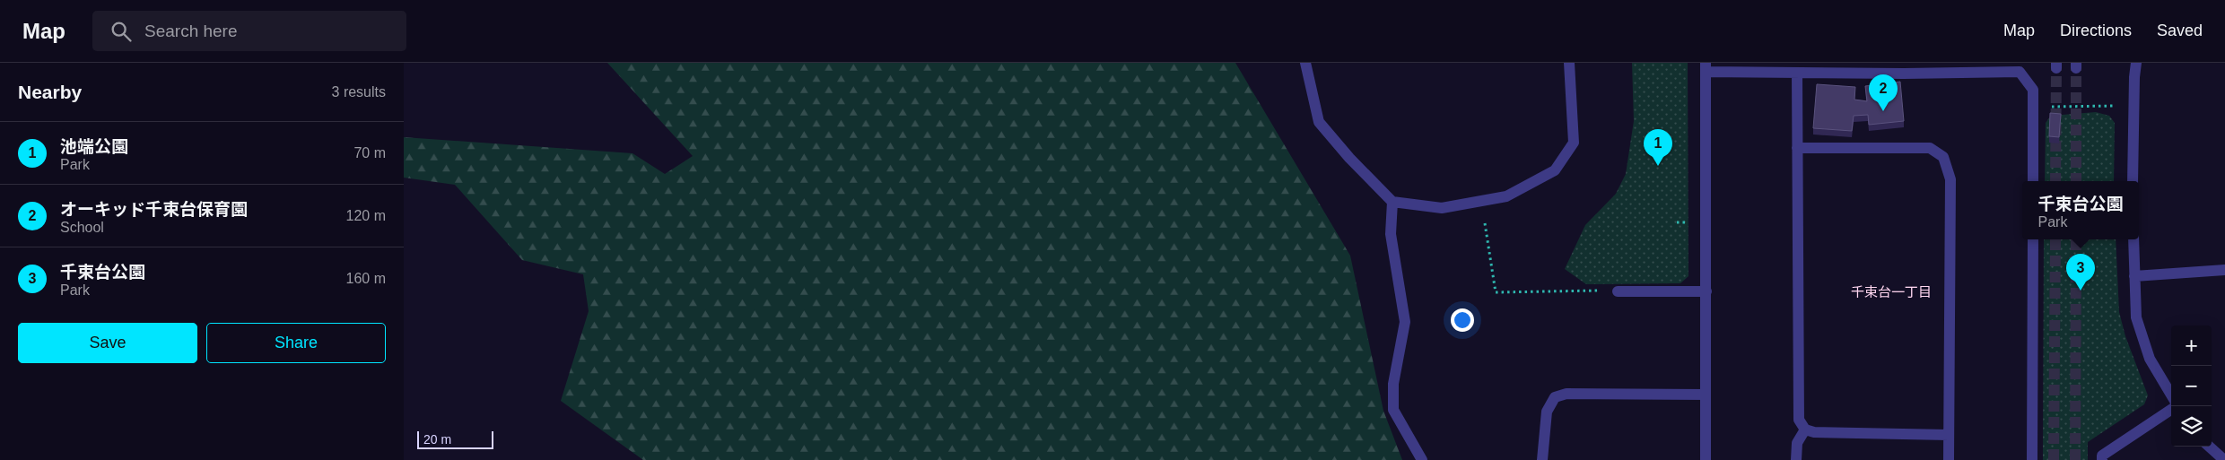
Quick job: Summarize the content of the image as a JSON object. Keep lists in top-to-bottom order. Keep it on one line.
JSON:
{"districts":["千束台一丁目"],"scale_bar":"20 m","page":{"header":"Map","search":"Search here","nav":["Map","Directions","Saved"],"heading":["Nearby","3 results"],"pins":["2","1","3"],"list":[{"mark":"1","name":"池端公園","note":"Park","value":"70 m"},{"mark":"2","name":"オーキッド千束台保育園","note":"School","value":"120 m"},{"mark":"3","name":"千束台公園","note":"Park","value":"160 m"}],"popup":["千束台公園","Park"],"buttons":["Save","Share"],"map_buttons":["+","−"],"scale":"20 m"}}
